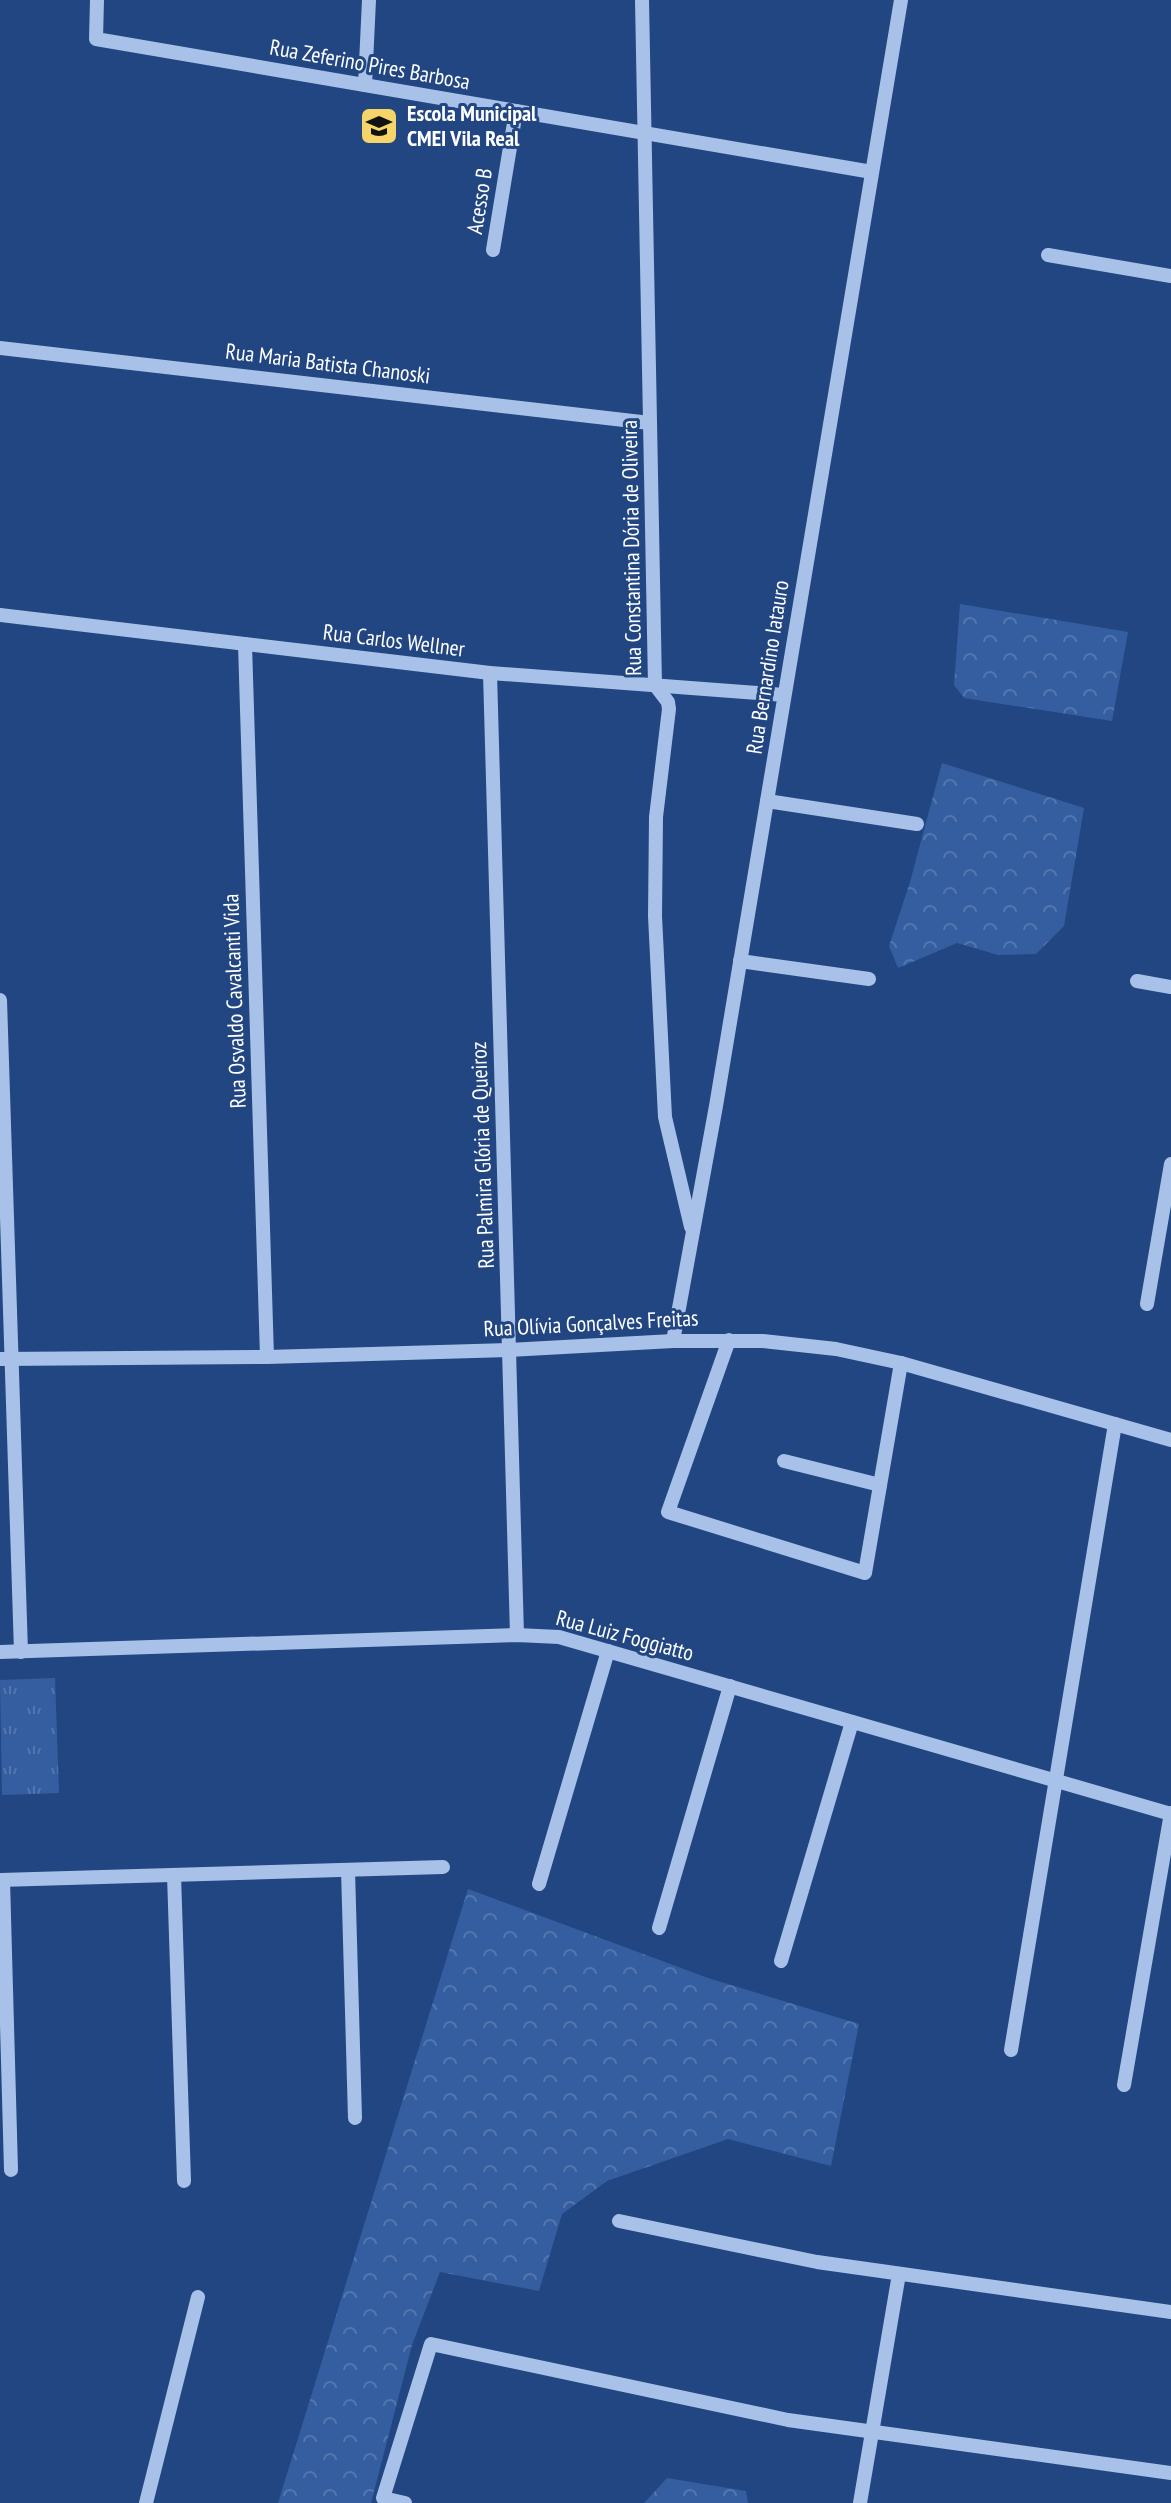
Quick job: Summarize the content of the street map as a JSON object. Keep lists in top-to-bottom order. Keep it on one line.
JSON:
{"streets":{"street":["Rua Zeferino Pires Barbosa","Acesso B","Rua Maria Batista Chanoski","Rua Constantina Dória de Oliveira","Rua Carlos Wellner","Rua Bernardino Iatauro","Rua Osvaldo Cavalcanti Vida","Rua Palmira Glória de Queiroz","Rua Olívia Gonçalves Freitas","Rua Luiz Foggiatto"]},"crossings":[["Rua Zeferino Pires Barbosa","Acesso B"],["Rua Zeferino Pires Barbosa","Rua Constantina Dória de Oliveira"],["Rua Zeferino Pires Barbosa","Rua Bernardino Iatauro"],["Rua Maria Batista Chanoski","Rua Constantina Dória de Oliveira"],["Rua Constantina Dória de Oliveira","Rua Carlos Wellner"],["Rua Constantina Dória de Oliveira","Rua Bernardino Iatauro"],["Rua Carlos Wellner","Rua Bernardino Iatauro"],["Rua Carlos Wellner","Rua Osvaldo Cavalcanti Vida"],["Rua Carlos Wellner","Rua Palmira Glória de Queiroz"],["Rua Bernardino Iatauro","Rua Olívia Gonçalves Freitas"],["Rua Osvaldo Cavalcanti Vida","Rua Olívia Gonçalves Freitas"],["Rua Palmira Glória de Queiroz","Rua Olívia Gonçalves Freitas"],["Rua Palmira Glória de Queiroz","Rua Luiz Foggiatto"]],"places":{"school or university":["Escola Municipal CMEI Vila Real"]}}
